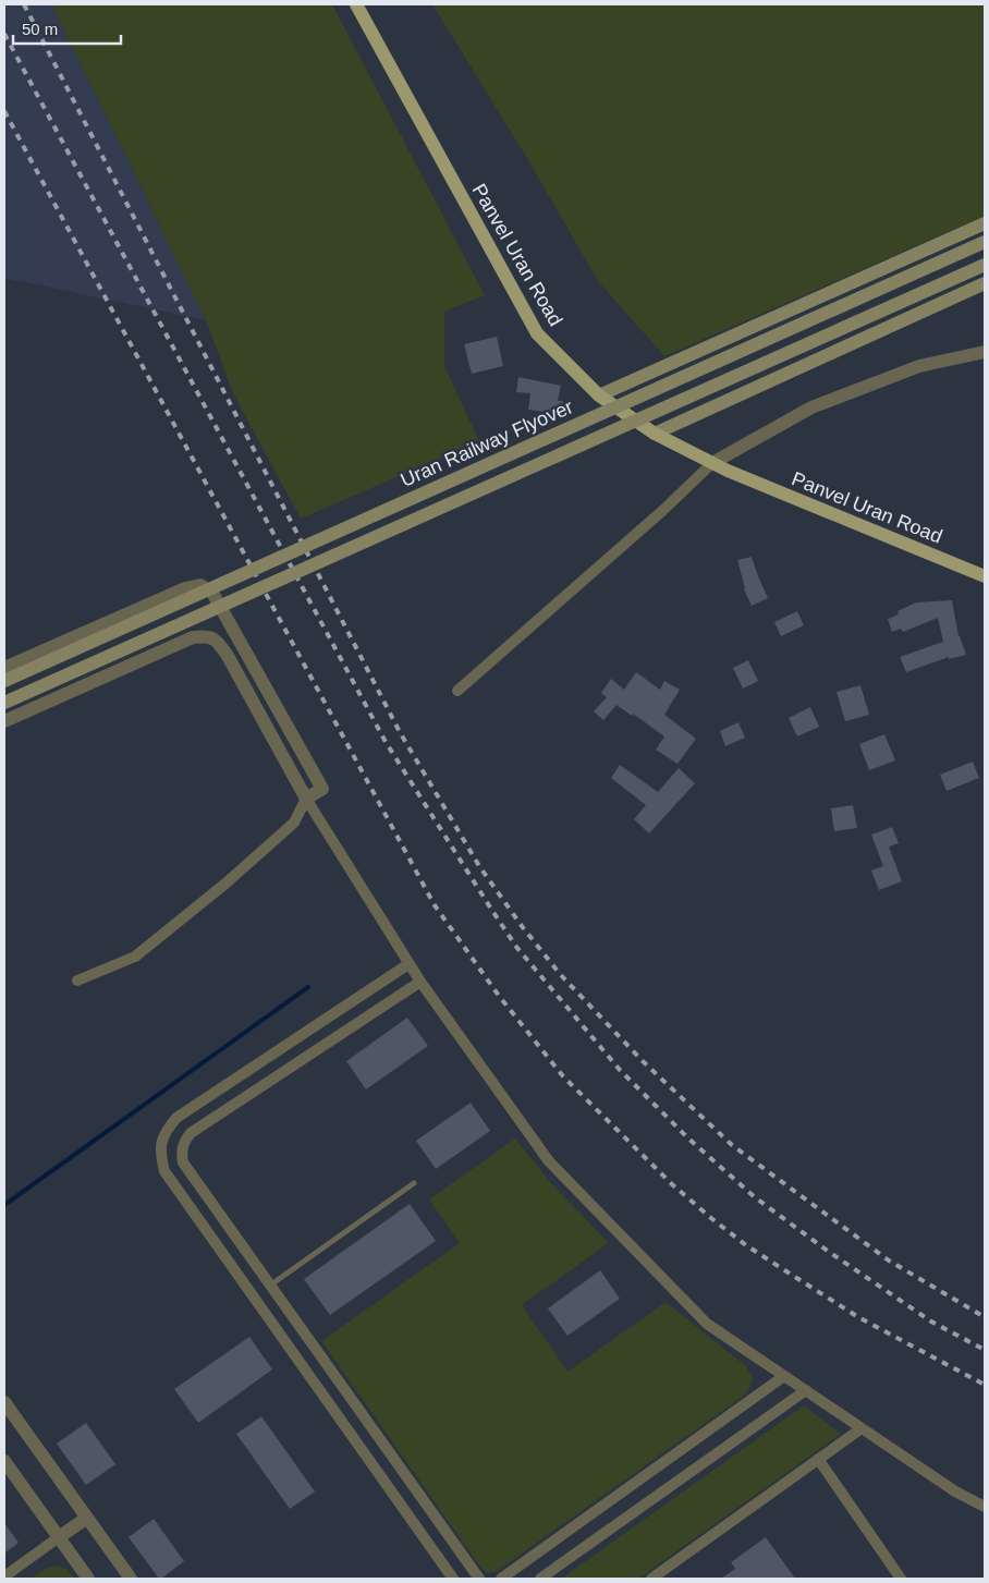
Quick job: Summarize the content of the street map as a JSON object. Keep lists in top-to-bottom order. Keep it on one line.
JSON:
{"streets":{"main road":["Panvel Uran Road","Uran Railway Flyover"]},"scale_bar":"50 m"}
